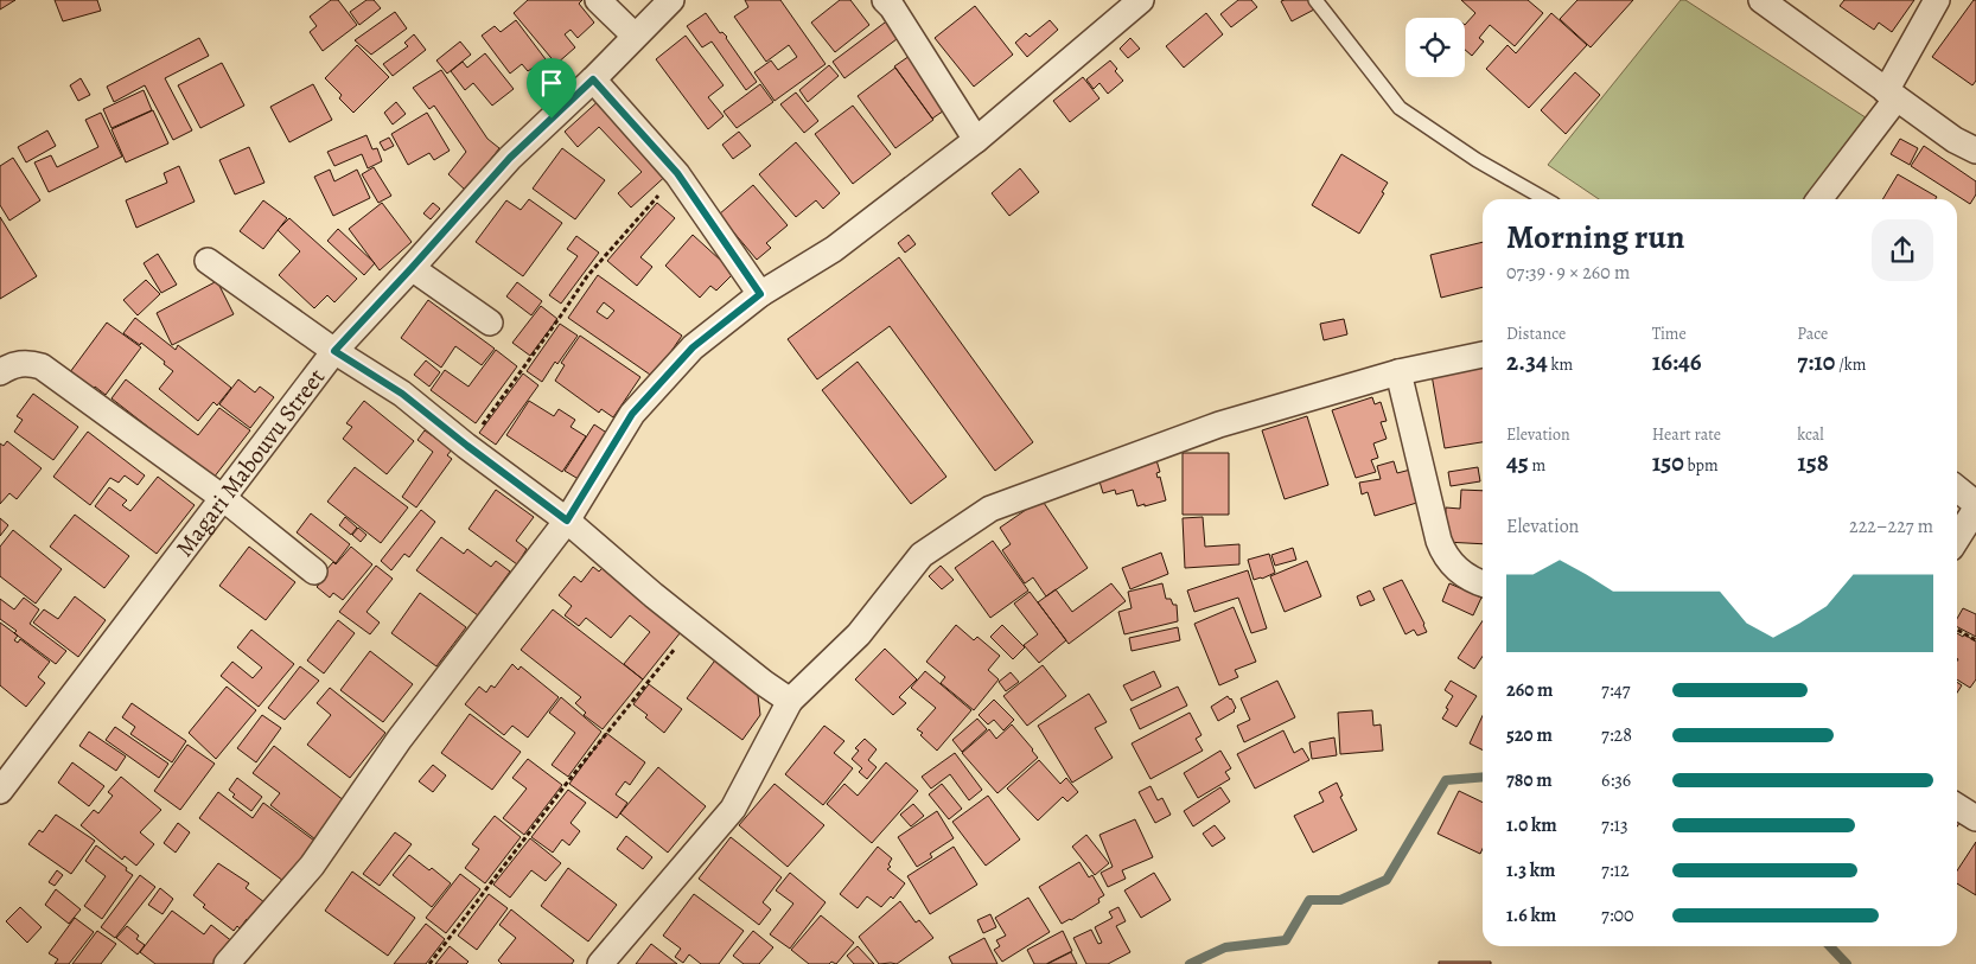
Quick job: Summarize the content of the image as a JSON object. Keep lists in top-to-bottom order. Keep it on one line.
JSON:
{"streets":{"street":["Magari Mabouvu Street"]},"page":{"heading":["Morning run","07:39 · 9 × 260 m"],"stats":[["Distance","2.34 km"],["Time","16:46"],["Pace","7:10 /km"],["Elevation","45 m"],["Heart rate","150 bpm"],["kcal","158"]],"chart":["Elevation","222–227 m"],"list":[{"name":"260 m","note":"7:47"},{"name":"520 m","note":"7:28"},{"name":"780 m","note":"6:36"},{"name":"1.0 km","note":"7:13"},{"name":"1.3 km","note":"7:12"},{"name":"1.6 km","note":"7:00"}]}}
